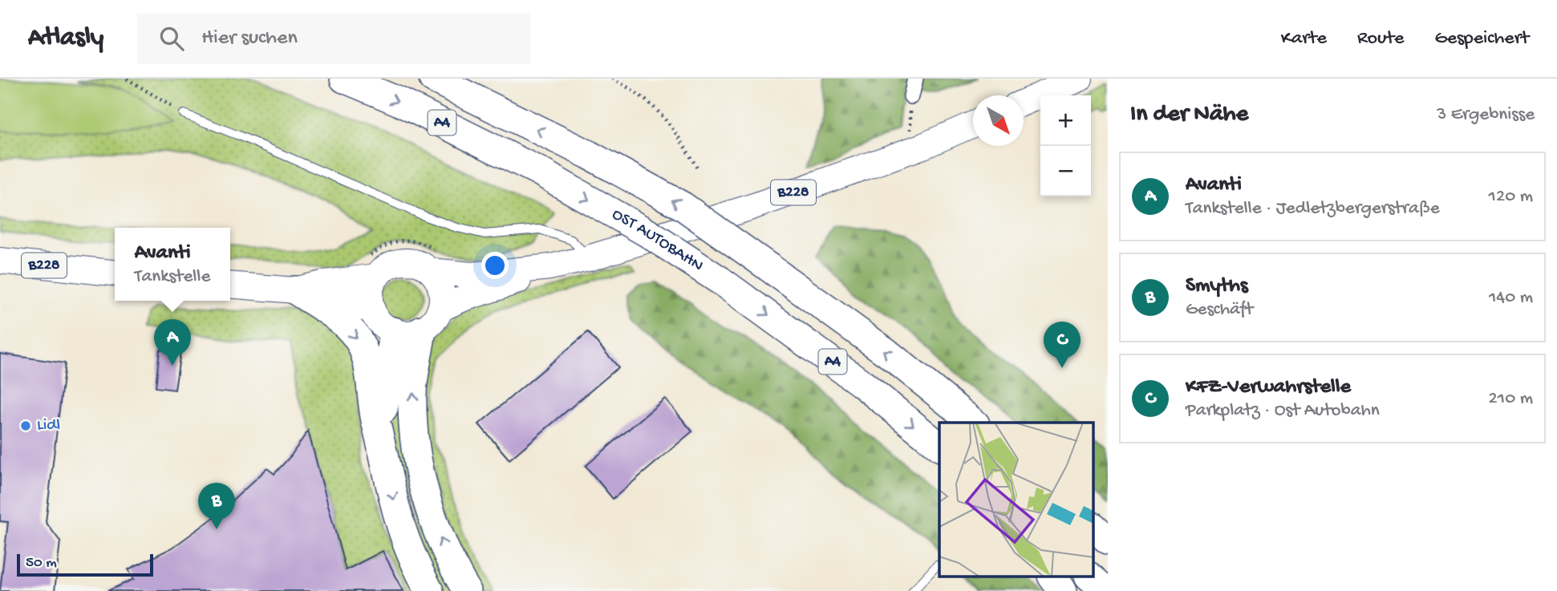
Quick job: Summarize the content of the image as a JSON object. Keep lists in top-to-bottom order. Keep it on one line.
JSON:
{"streets":{"highway":["A4","OST AUTOBAHN"],"main road":["B228"]},"places":["Lidl"],"scale_bar":"50 m","north":"bottom right","page":{"header":"Atlasly","search":"Hier suchen","nav":["Karte","Route","Gespeichert"],"heading":["In der Nähe","3 Ergebnisse"],"map_buttons":["+","−"],"list":[{"mark":"A","name":"Avanti","note":"Tankstelle · Jedletzbergerstraße","value":"120 m"},{"mark":"B","name":"Smyths","note":"Geschäft","value":"140 m"},{"mark":"C","name":"KFZ-Verwahrstelle","note":"Parkplatz · Ost Autobahn","value":"210 m"}],"popup":["Avanti","Tankstelle"],"pins":["A","C","B"],"scale":"50 m"}}
